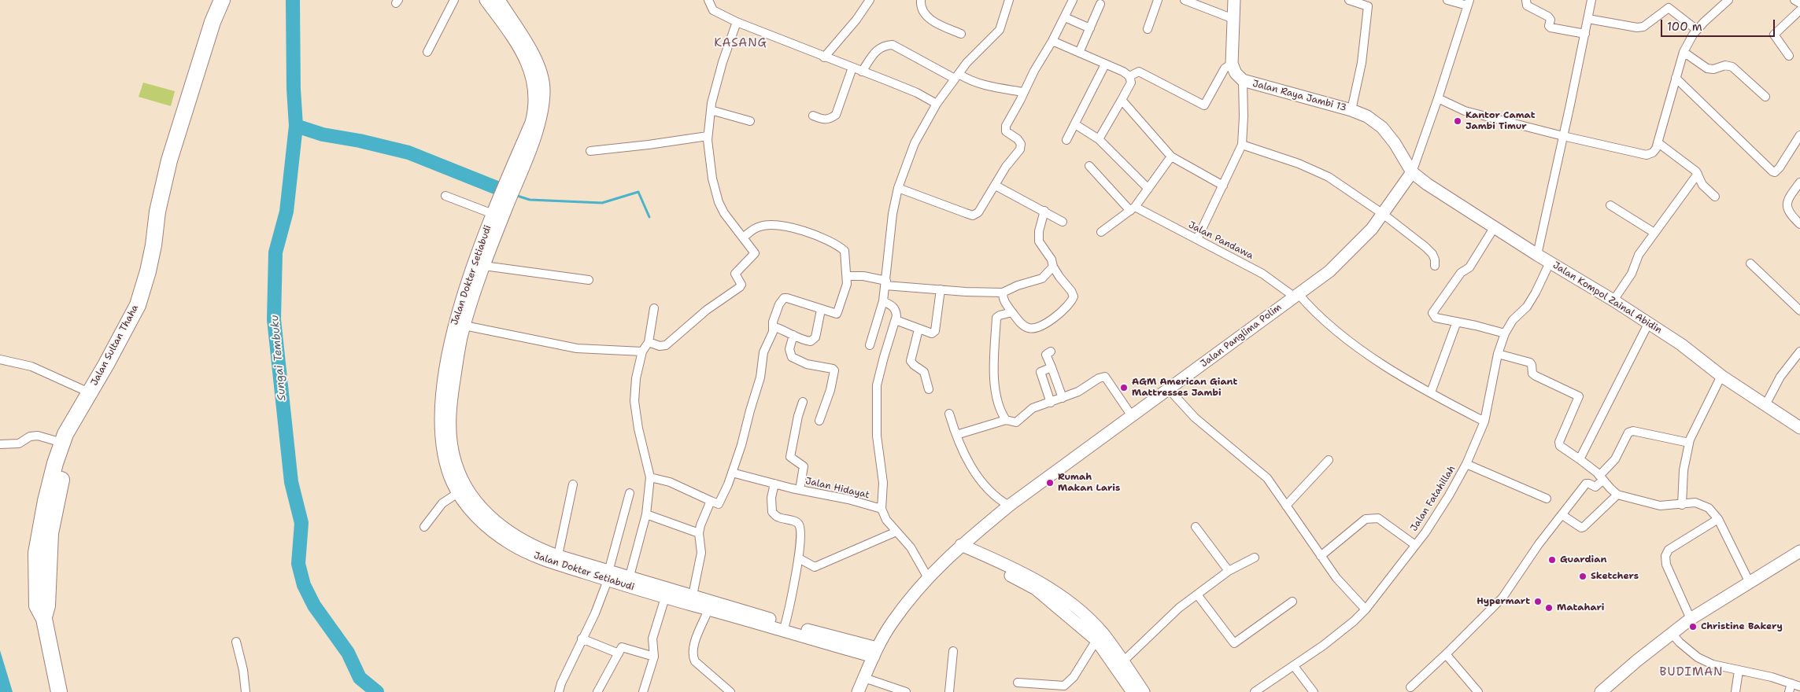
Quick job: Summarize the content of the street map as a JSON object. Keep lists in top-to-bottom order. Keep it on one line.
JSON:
{"streets":{"highway":["Jalan Sultan Thaha"],"street":["Jalan Raya Jambi 13","Jalan Pandawa","Jalan Dokter Setiabudi","Jalan Kompol Zainal Abidin","Jalan Panglima Polim","Jalan Hidayat","Jalan Fatahillah"]},"crossings":[["Jalan Raya Jambi 13","Jalan Kompol Zainal Abidin"],["Jalan Raya Jambi 13","Jalan Panglima Polim"],["Jalan Pandawa","Jalan Panglima Polim"],["Jalan Pandawa","Jalan Fatahillah"],["Jalan Dokter Setiabudi","Jalan Panglima Polim"],["Jalan Kompol Zainal Abidin","Jalan Panglima Polim"],["Jalan Kompol Zainal Abidin","Jalan Fatahillah"]],"districts":["KASANG","BUDIMAN"],"water":["Sungai Tembuku"],"places":["Kantor Camat Jambi Timur","AGM American Giant Mattresses Jambi","Rumah Makan Laris","Guardian","Sketchers","Hypermart","Matahari","Christine Bakery"],"scale_bar":"100 m"}
